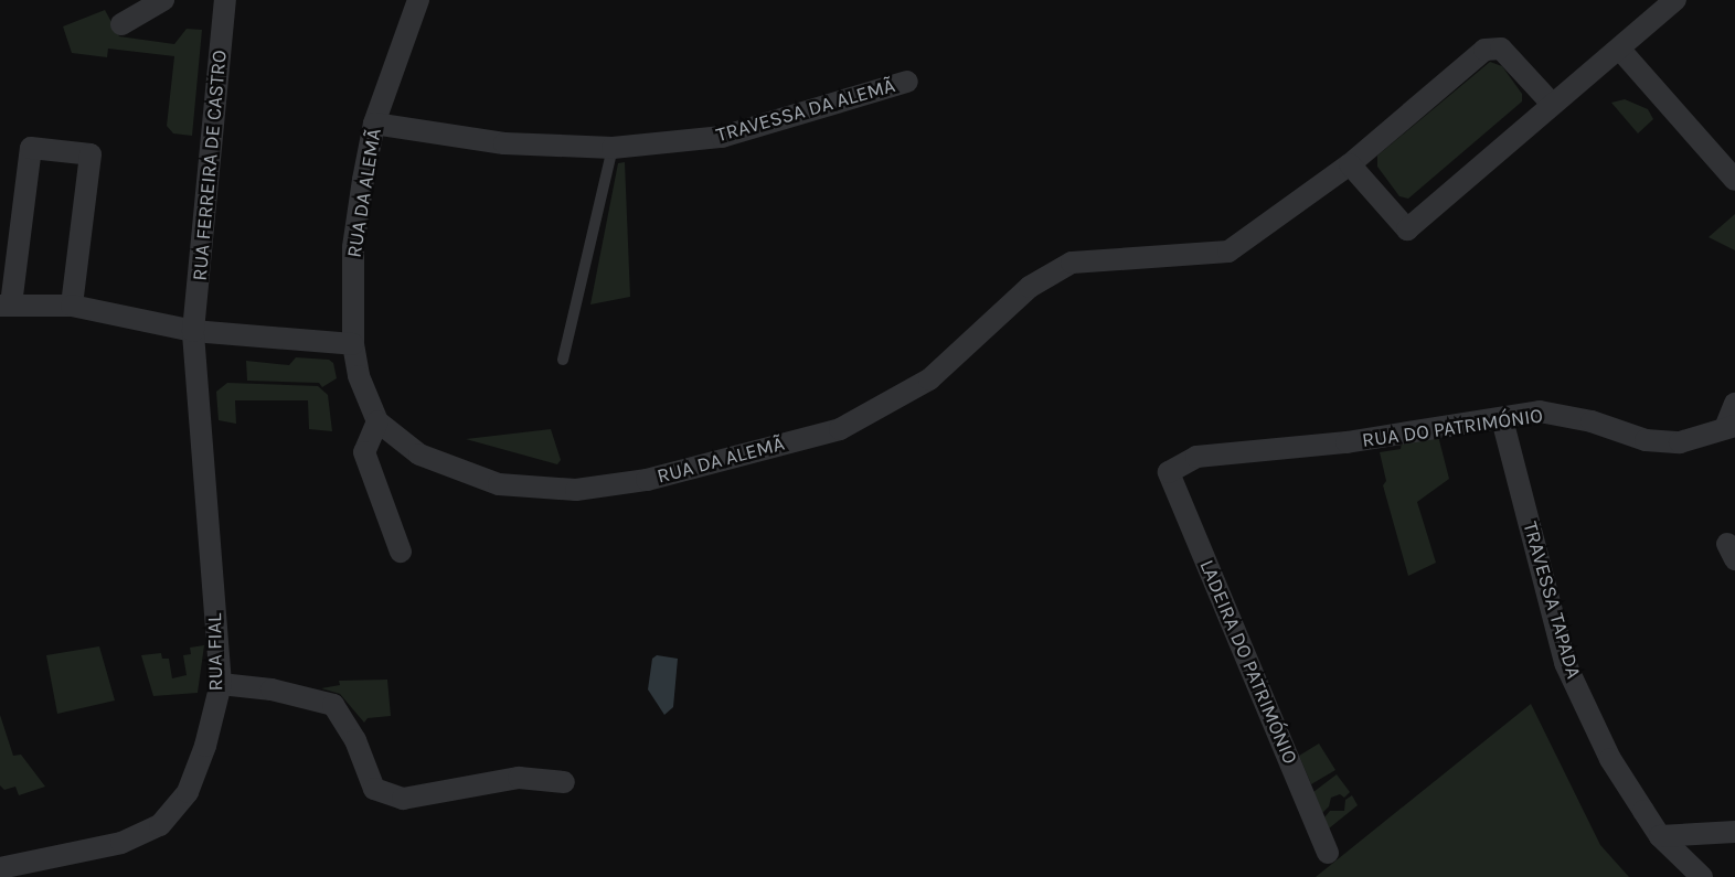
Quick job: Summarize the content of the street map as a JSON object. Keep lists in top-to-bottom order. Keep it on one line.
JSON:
{"streets":{"street":["TRAVESSA DA ALEMÃ","RUA FERREIRA DE CASTRO","RUA DA ALEMÃ","RUA DO PATRIMÓNIO","TRAVESSA TAPADA","RUA FIAL","LADEIRA DO PATRIMÓNIO"]},"crossings":[["TRAVESSA DA ALEMÃ","RUA DA ALEMÃ"],["RUA FERREIRA DE CASTRO","RUA FIAL"],["RUA DO PATRIMÓNIO","TRAVESSA TAPADA"],["RUA DO PATRIMÓNIO","LADEIRA DO PATRIMÓNIO"]]}
